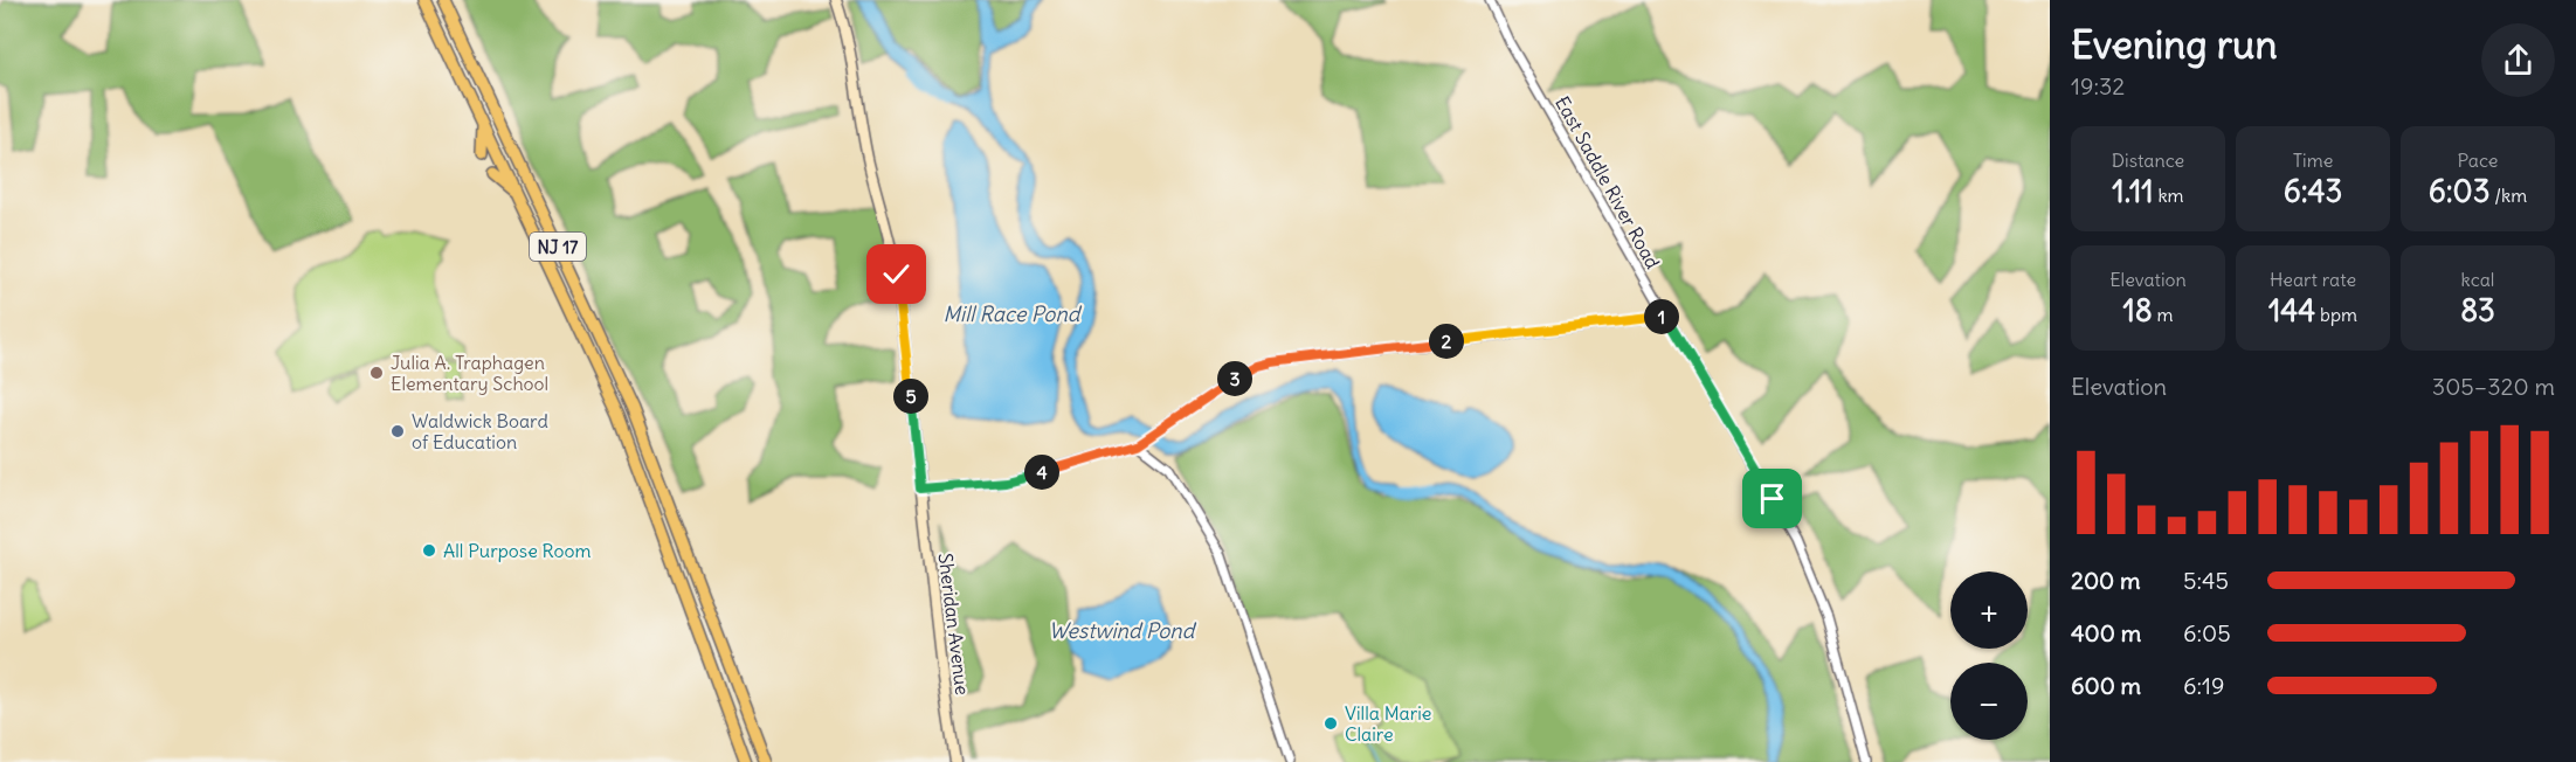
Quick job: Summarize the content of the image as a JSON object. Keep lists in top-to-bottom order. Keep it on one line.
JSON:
{"streets":{"highway":["NJ 17"],"main road":["Sheridan Avenue"],"street":["East Saddle River Road"]},"water":["Mill Race Pond","Westwind Pond"],"places":["Julia A. Traphagen Elementary School","Waldwick Board of Education","All Purpose Room","Villa Marie Claire"],"page":{"heading":["Evening run","19:32"],"stats":[["Distance","1.11 km"],["Time","6:43"],["Pace","6:03 /km"],["Elevation","18 m"],["Heart rate","144 bpm"],["kcal","83"]],"pins":["1","2","3","5","4"],"chart":["Elevation","305–320 m"],"list":[{"name":"200 m","note":"5:45"},{"name":"400 m","note":"6:05"},{"name":"600 m","note":"6:19"}],"map_buttons":["+","−"]}}
